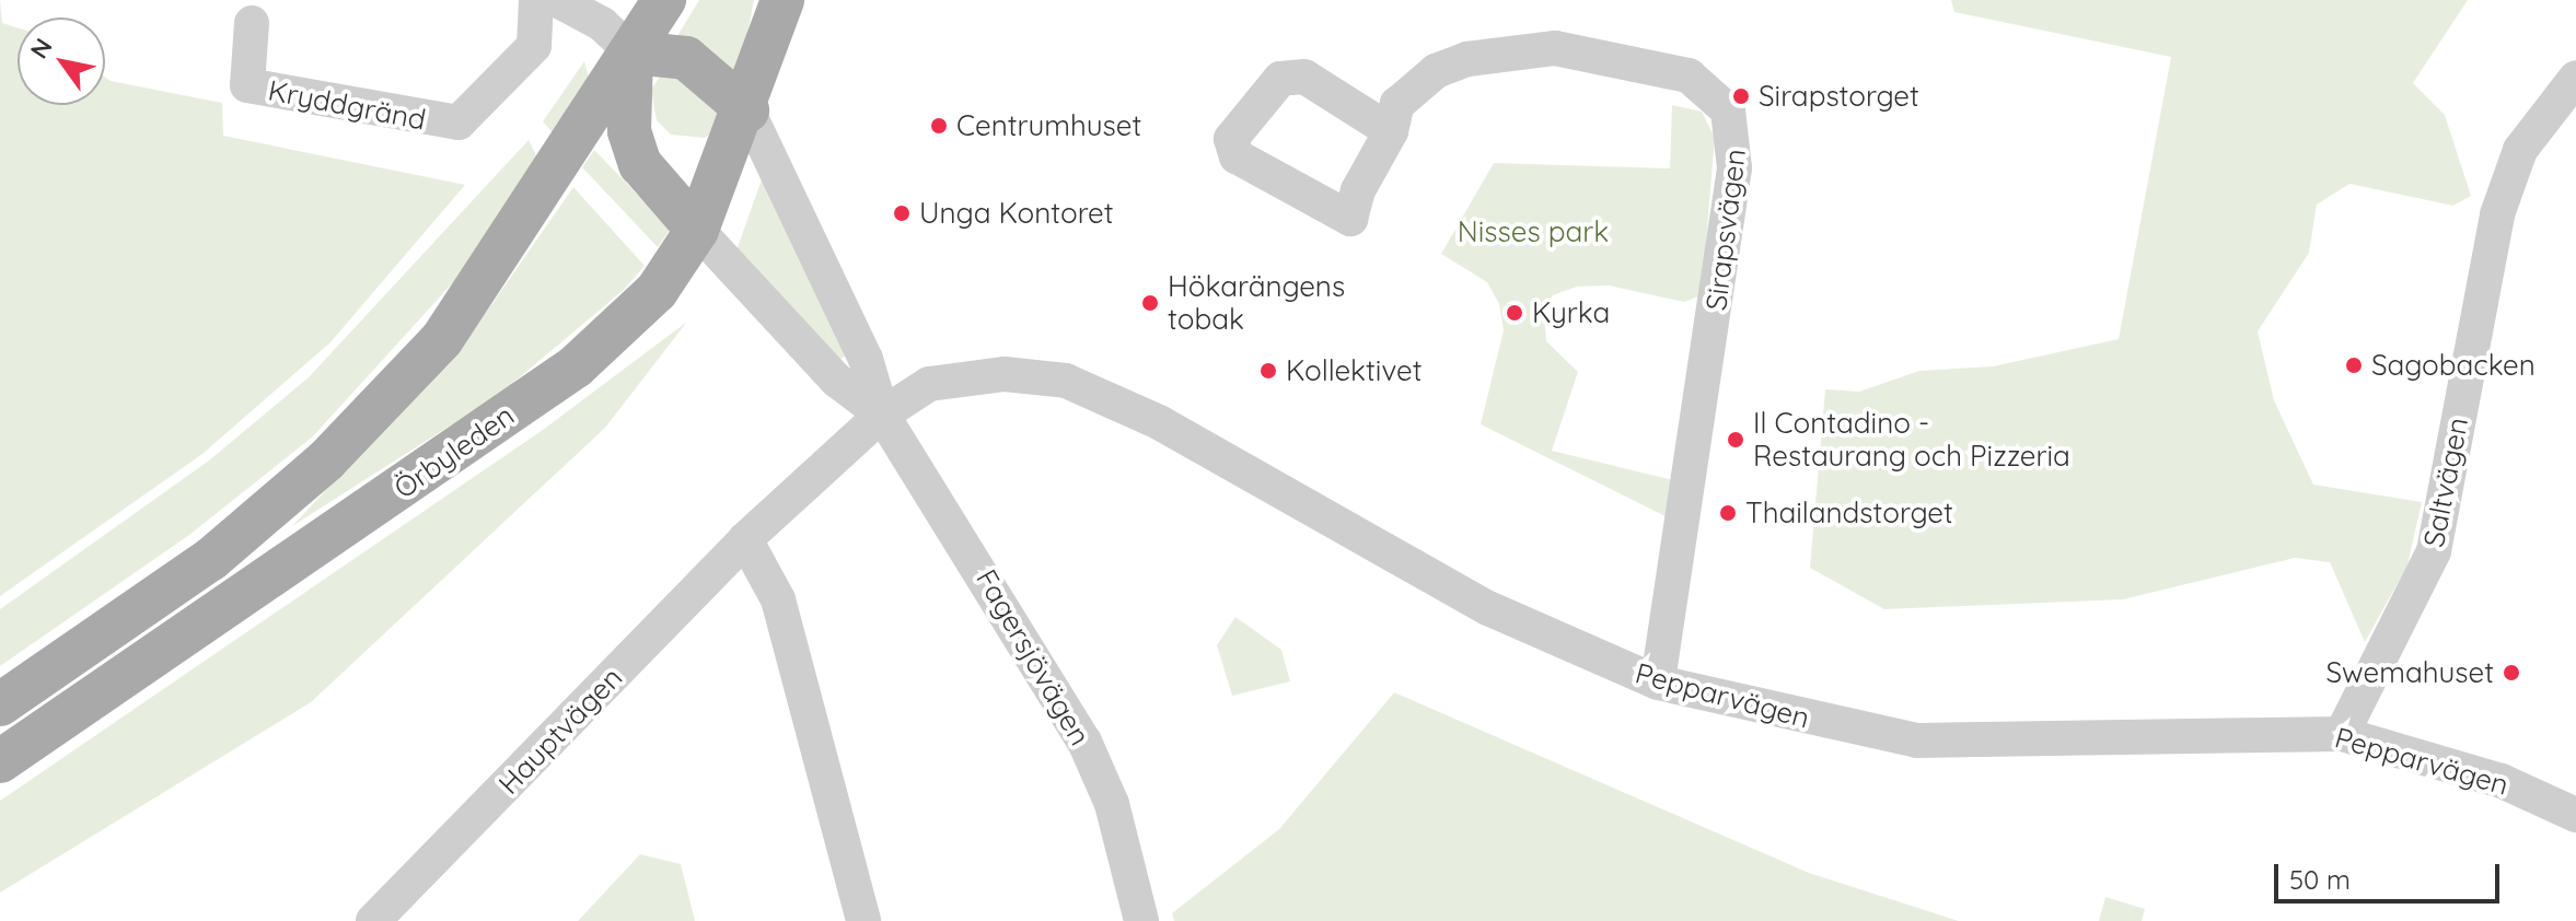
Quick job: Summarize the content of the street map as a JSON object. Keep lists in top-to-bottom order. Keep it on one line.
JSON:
{"streets":{"main road":["Örbyleden"],"street":["Kryddgränd","Sirapsvägen","Saltvägen","Fagersjövägen","Pepparvägen","Hauptvägen"]},"crossings":[["Sirapsvägen","Pepparvägen"],["Örbyleden","Fagersjövägen"],["Saltvägen","Pepparvägen"],["Fagersjövägen","Pepparvägen"],["Fagersjövägen","Hauptvägen"],["Pepparvägen","Hauptvägen"]],"parks":["Nisses park"],"places":["Sirapstorget","Centrumhuset","Unga Kontoret","Hökarängens tobak","Kyrka","Sagobacken","Kollektivet","Il Contadino - Restaurang och Pizzeria","Thailandstorget","Swemahuset"],"scale_bar":"50 m","north":"top left"}
